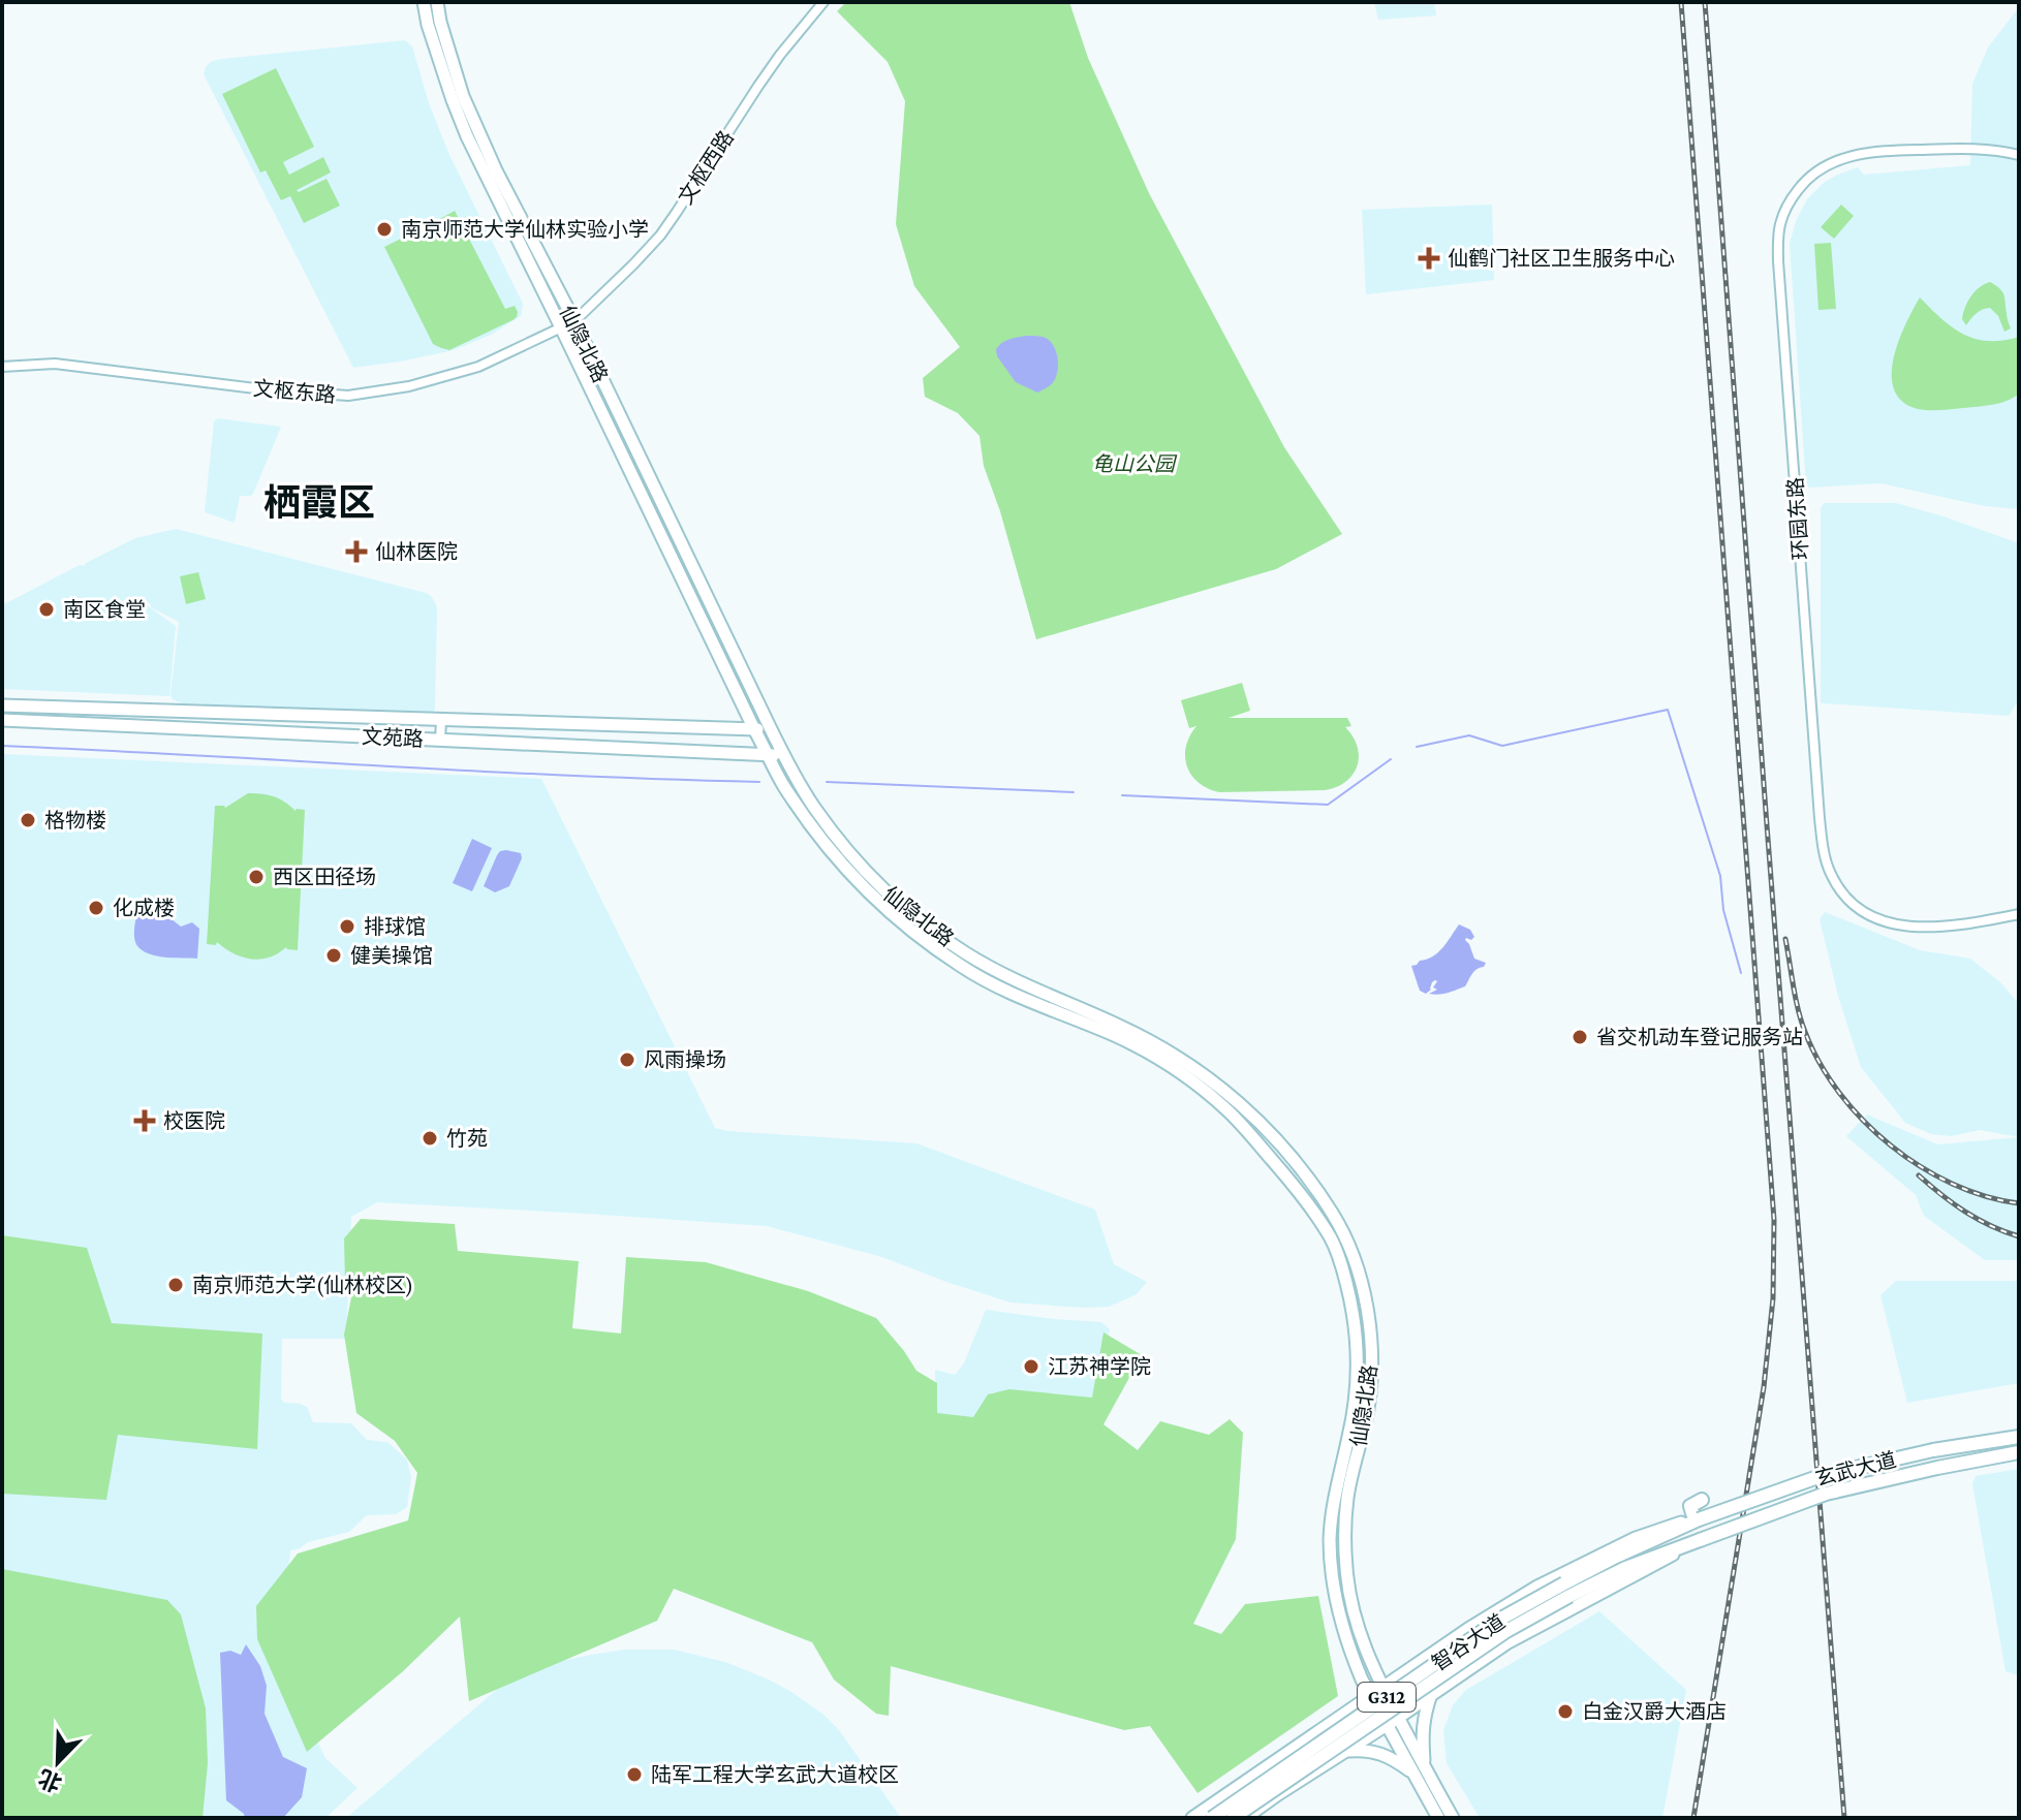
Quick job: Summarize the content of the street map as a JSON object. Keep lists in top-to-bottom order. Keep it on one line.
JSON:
{"streets":{"highway":["玄武大道","智谷大道","G312"],"main road":["仙隐北路","文苑路"],"street":["文枢西路","文枢东路","环园东路"]},"crossings":[["文枢西路","仙隐北路"],["文枢西路","文枢东路"],["仙隐北路","文枢东路"],["仙隐北路","文苑路"],["玄武大道","智谷大道"]],"districts":["栖霞区"],"parks":["龟山公园"],"places":{"other":["南京师范大学仙林实验小学","南区食堂","格物楼","西区田径场","化成楼","排球馆","健美操馆","省交机动车登记服务站","风雨操场","竹苑","南京师范大学(仙林校区)","江苏神学院","白金汉爵大酒店","陆军工程大学玄武大道校区"],"health":["仙鹤门社区卫生服务中心","仙林医院","校医院"]},"north":"bottom left"}
